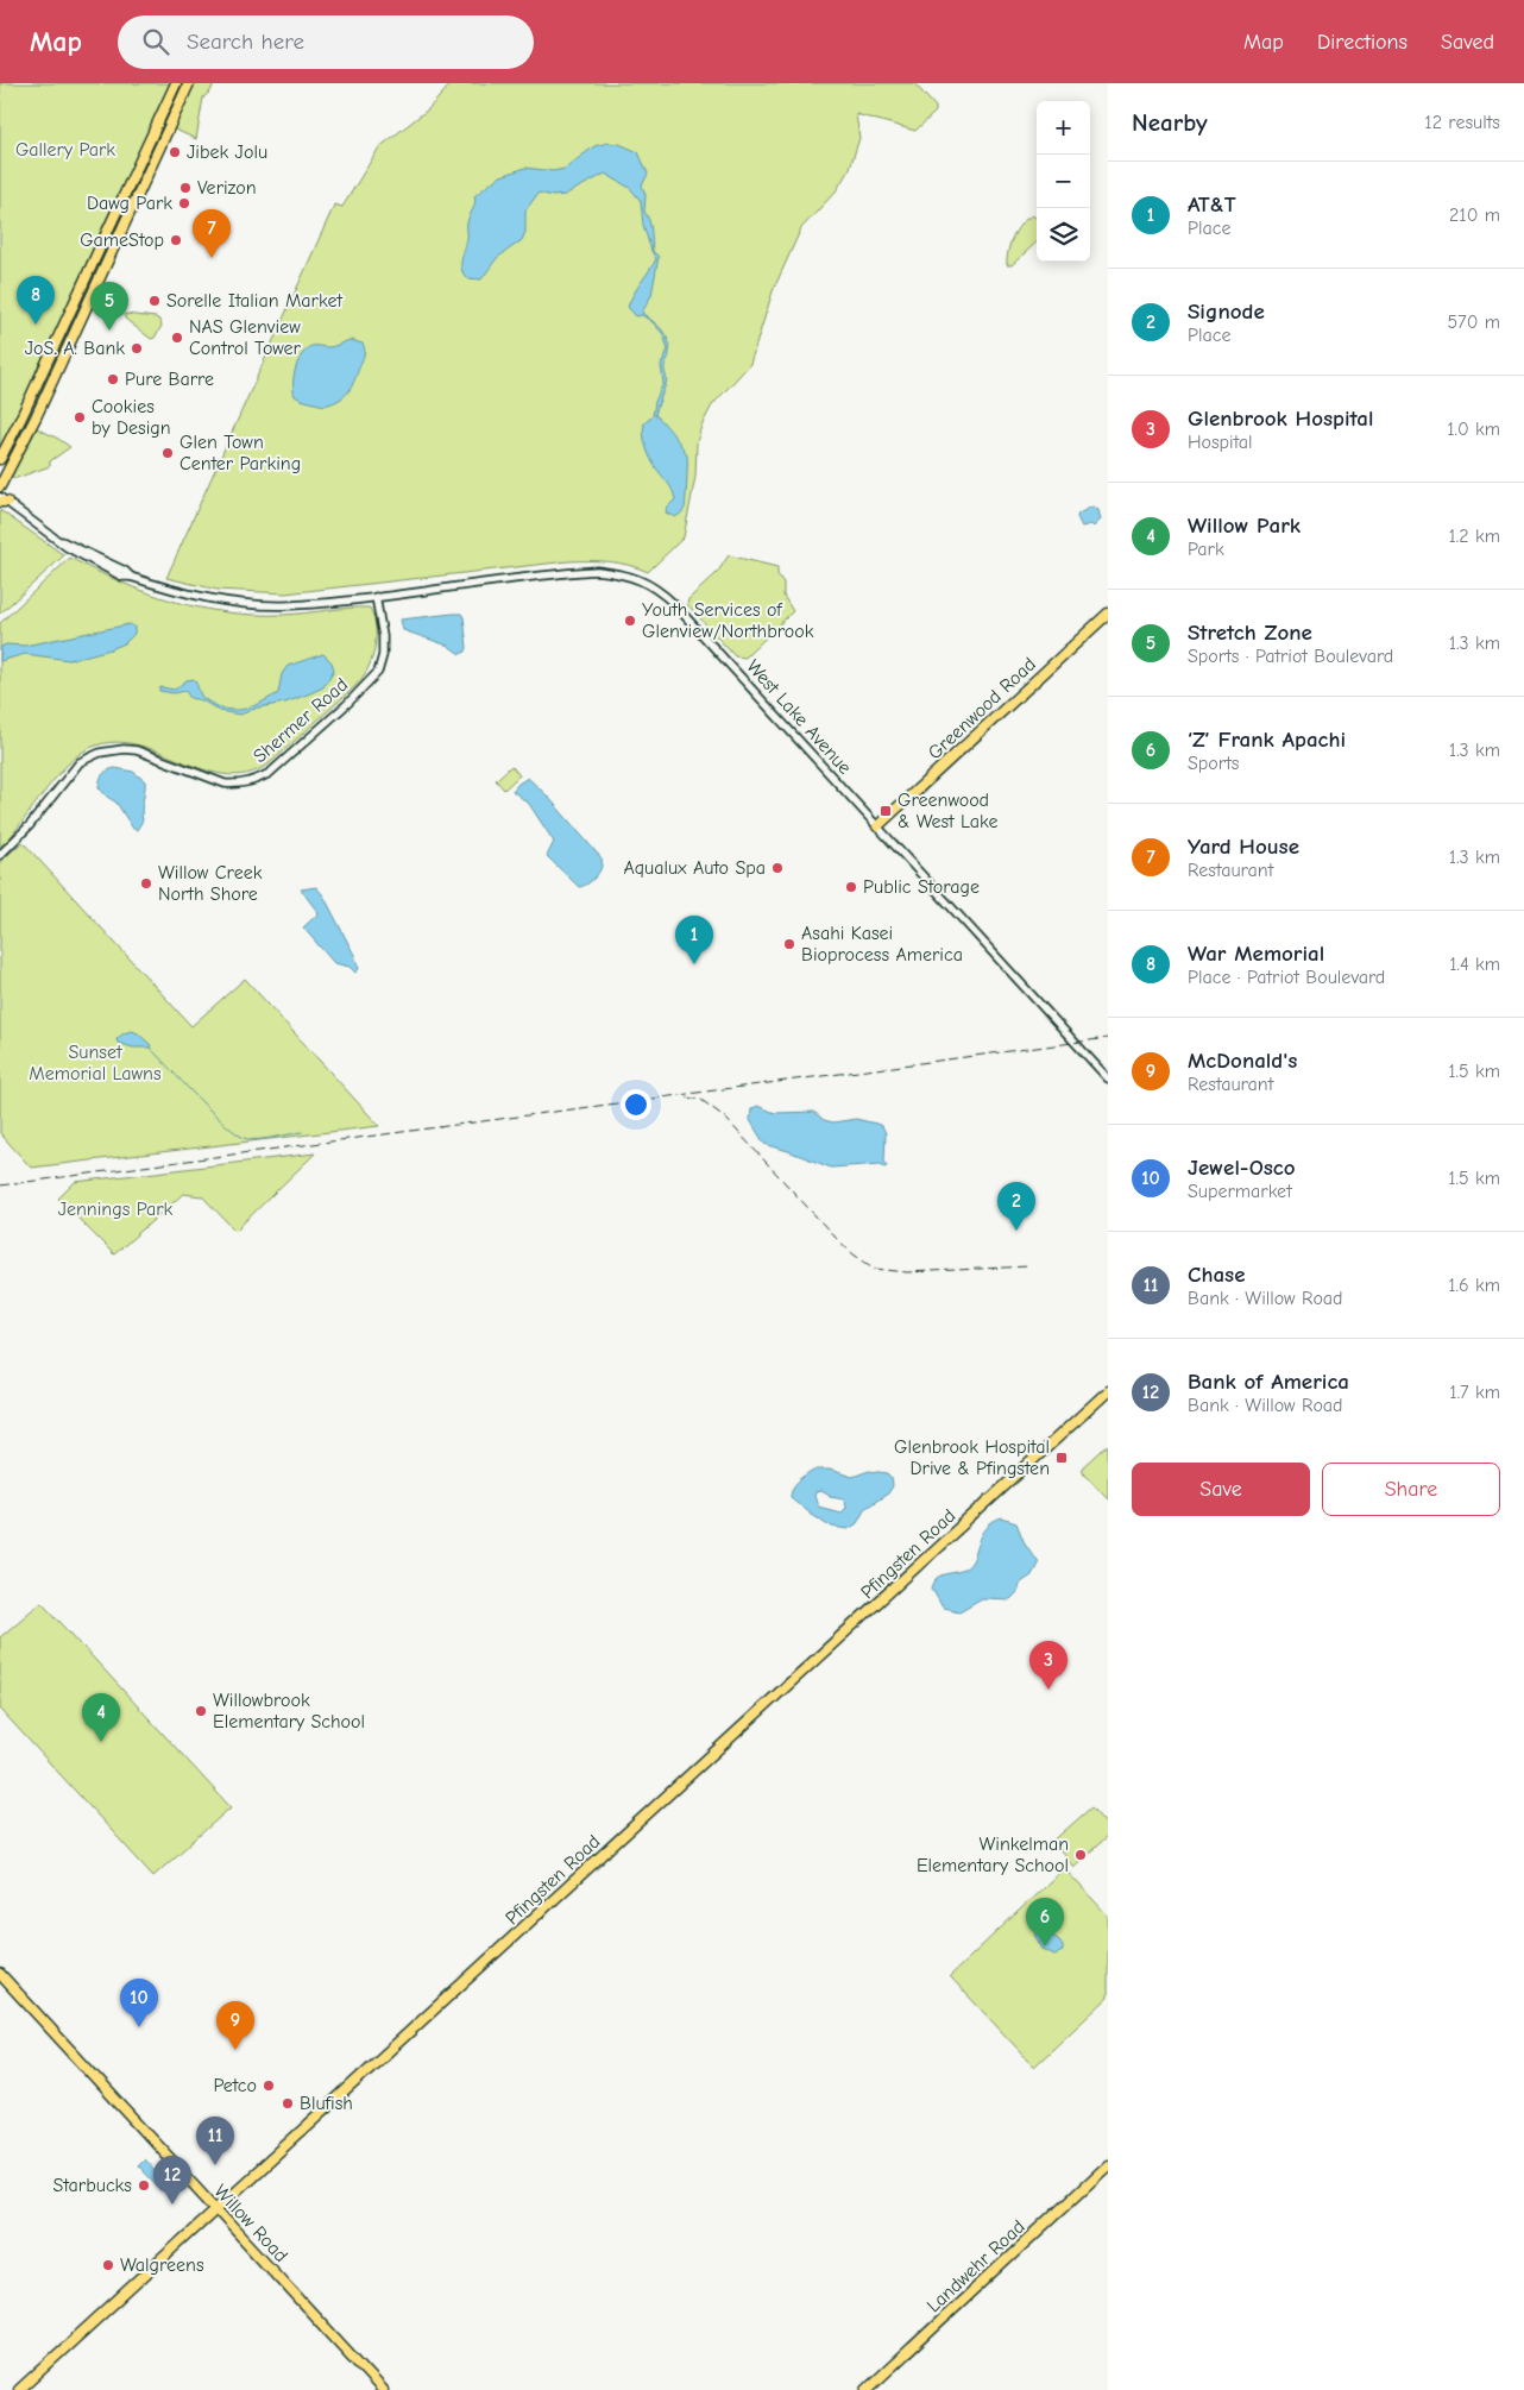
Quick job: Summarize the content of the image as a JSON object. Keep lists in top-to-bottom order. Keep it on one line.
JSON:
{"streets":{"main road":["Greenwood Road","Pfingsten Road","Willow Road","Landwehr Road"],"street":["West Lake Avenue","Shermer Road"]},"crossings":[["Greenwood Road","West Lake Avenue"],["West Lake Avenue","Shermer Road"],["Pfingsten Road","Willow Road"]],"parks":["Gallery Park","Sunset Memorial Lawns","Jennings Park"],"places":{"other":["Jibek Jolu","Verizon","Dawg Park","GameStop","Sorelle Italian Market","NAS Glenview Control Tower","JoS. A. Bank","Pure Barre","Cookies by Design","Glen Town Center Parking","Youth Services of Glenview/Northbrook","Aqualux Auto Spa","Willow Creek North Shore","Public Storage","Asahi Kasei Bioprocess America","Willowbrook Elementary School","Winkelman Elementary School","Petco","Blufish","Starbucks","Walgreens"],"transit":["Greenwood & West Lake","Glenbrook Hospital Drive & Pfingsten"]},"page":{"header":"Map","search":"Search here","nav":["Map","Directions","Saved"],"heading":["Nearby","12 results"],"map_buttons":["+","−"],"list":[{"mark":"1","name":"AT&T","note":"Place","value":"210 m"},{"mark":"2","name":"Signode","note":"Place","value":"570 m"},{"mark":"3","name":"Glenbrook Hospital","note":"Hospital","value":"1.0 km"},{"mark":"4","name":"Willow Park","note":"Park","value":"1.2 km"},{"mark":"5","name":"Stretch Zone","note":"Sports · Patriot Boulevard","value":"1.3 km"},{"mark":"6","name":"‘Z’ Frank Apachi","note":"Sports","value":"1.3 km"},{"mark":"7","name":"Yard House","note":"Restaurant","value":"1.3 km"},{"mark":"8","name":"War Memorial","note":"Place · Patriot Boulevard","value":"1.4 km"},{"mark":"9","name":"McDonald's","note":"Restaurant","value":"1.5 km"},{"mark":"10","name":"Jewel-Osco","note":"Supermarket","value":"1.5 km"},{"mark":"11","name":"Chase","note":"Bank · Willow Road","value":"1.6 km"},{"mark":"12","name":"Bank of America","note":"Bank · Willow Road","value":"1.7 km"}],"pins":["7","8","5","1","2","3","4","6","10","9","11","12"],"buttons":["Save","Share"]}}
